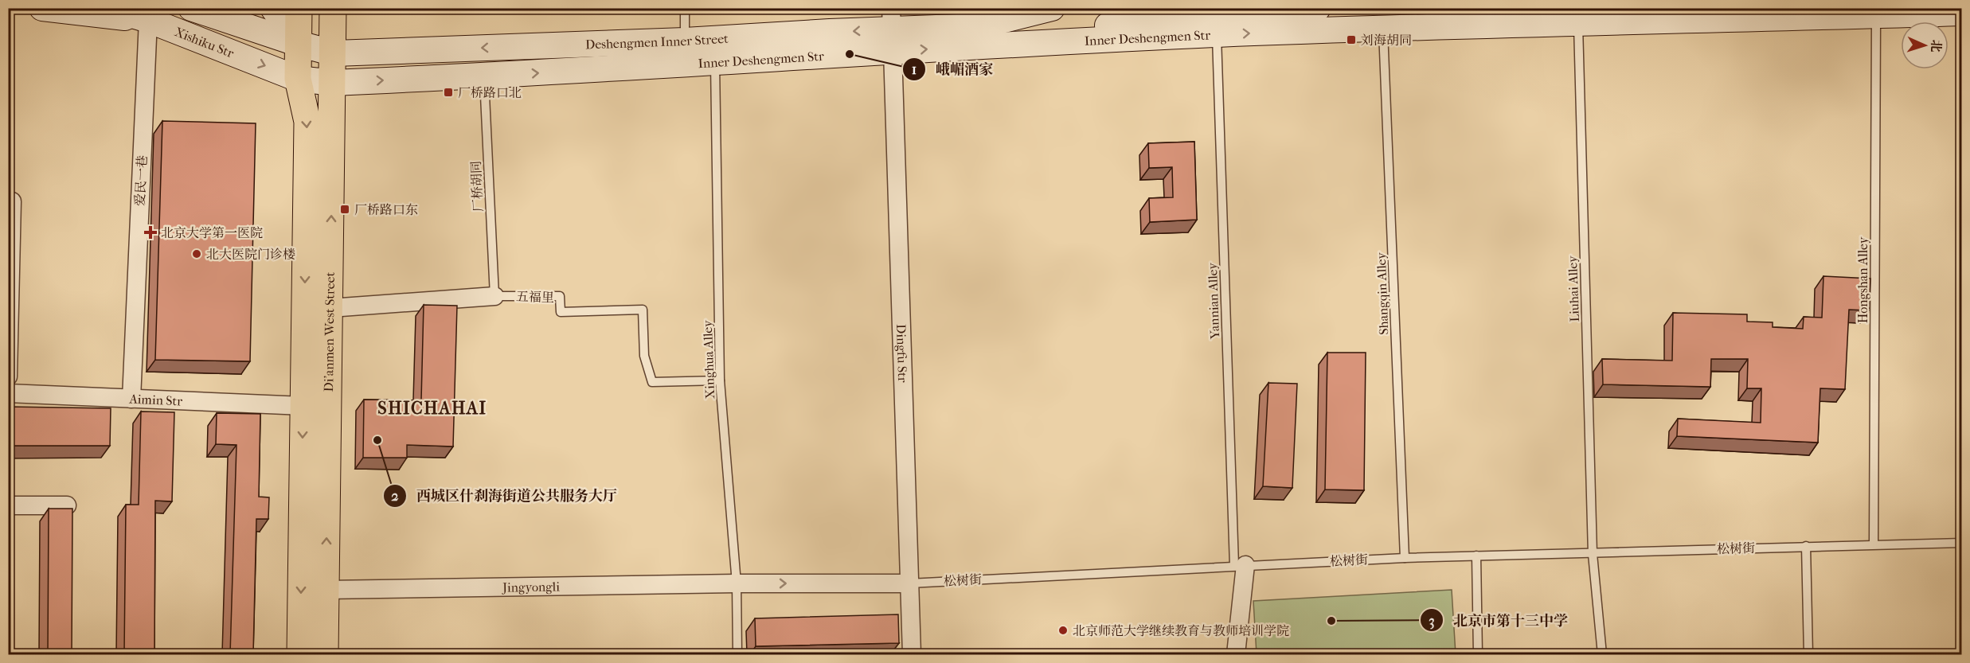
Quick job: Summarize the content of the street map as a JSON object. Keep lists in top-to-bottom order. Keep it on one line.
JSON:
{"streets":{"main road":["Inner Deshengmen Str","Deshengmen Inner Street","Xishiku Str","Di'anmen West Street"],"street":["爱民一巷","五福里","Dingfu Str","Aimin Str","松树街","Jingyongli"],"lane":["厂桥胡同","Hongshan Alley","Liuhai Alley","Shangqin Alley","Yannian Alley","Xinghua Alley"]},"crossings":[["Inner Deshengmen Str","Deshengmen Inner Street"],["Inner Deshengmen Str","Xishiku Str"],["Inner Deshengmen Str","厂桥胡同"],["Inner Deshengmen Str","Hongshan Alley"],["Inner Deshengmen Str","Liuhai Alley"],["Inner Deshengmen Str","Shangqin Alley"],["Inner Deshengmen Str","Yannian Alley"],["Inner Deshengmen Str","Di'anmen West Street"],["Inner Deshengmen Str","Xinghua Alley"],["Deshengmen Inner Street","Yannian Alley"],["Deshengmen Inner Street","Di'anmen West Street"],["Deshengmen Inner Street","Dingfu Str"],["Xishiku Str","爱民一巷"],["Xishiku Str","Di'anmen West Street"],["爱民一巷","Aimin Str"],["厂桥胡同","五福里"],["Hongshan Alley","松树街"],["Liuhai Alley","松树街"],["Shangqin Alley","松树街"],["五福里","Di'anmen West Street"],["五福里","Xinghua Alley"],["Yannian Alley","松树街"],["Di'anmen West Street","Aimin Str"],["Di'anmen West Street","Jingyongli"],["Dingfu Str","松树街"],["Xinghua Alley","松树街"],["Xinghua Alley","Jingyongli"],["松树街","Jingyongli"]],"one_way":["Inner Deshengmen Str","Xishiku Str"],"districts":["SHICHAHAI"],"places":{"transit":["刘海胡同","厂桥路口北","厂桥路口东"],"other":["峨嵋酒家","北大医院门诊楼","西城区什刹海街道公共服务大厅","北京市第十三中学","北京师范大学继续教育与教师培训学院"],"health":["北京大学第一医院"]},"north":"right"}
